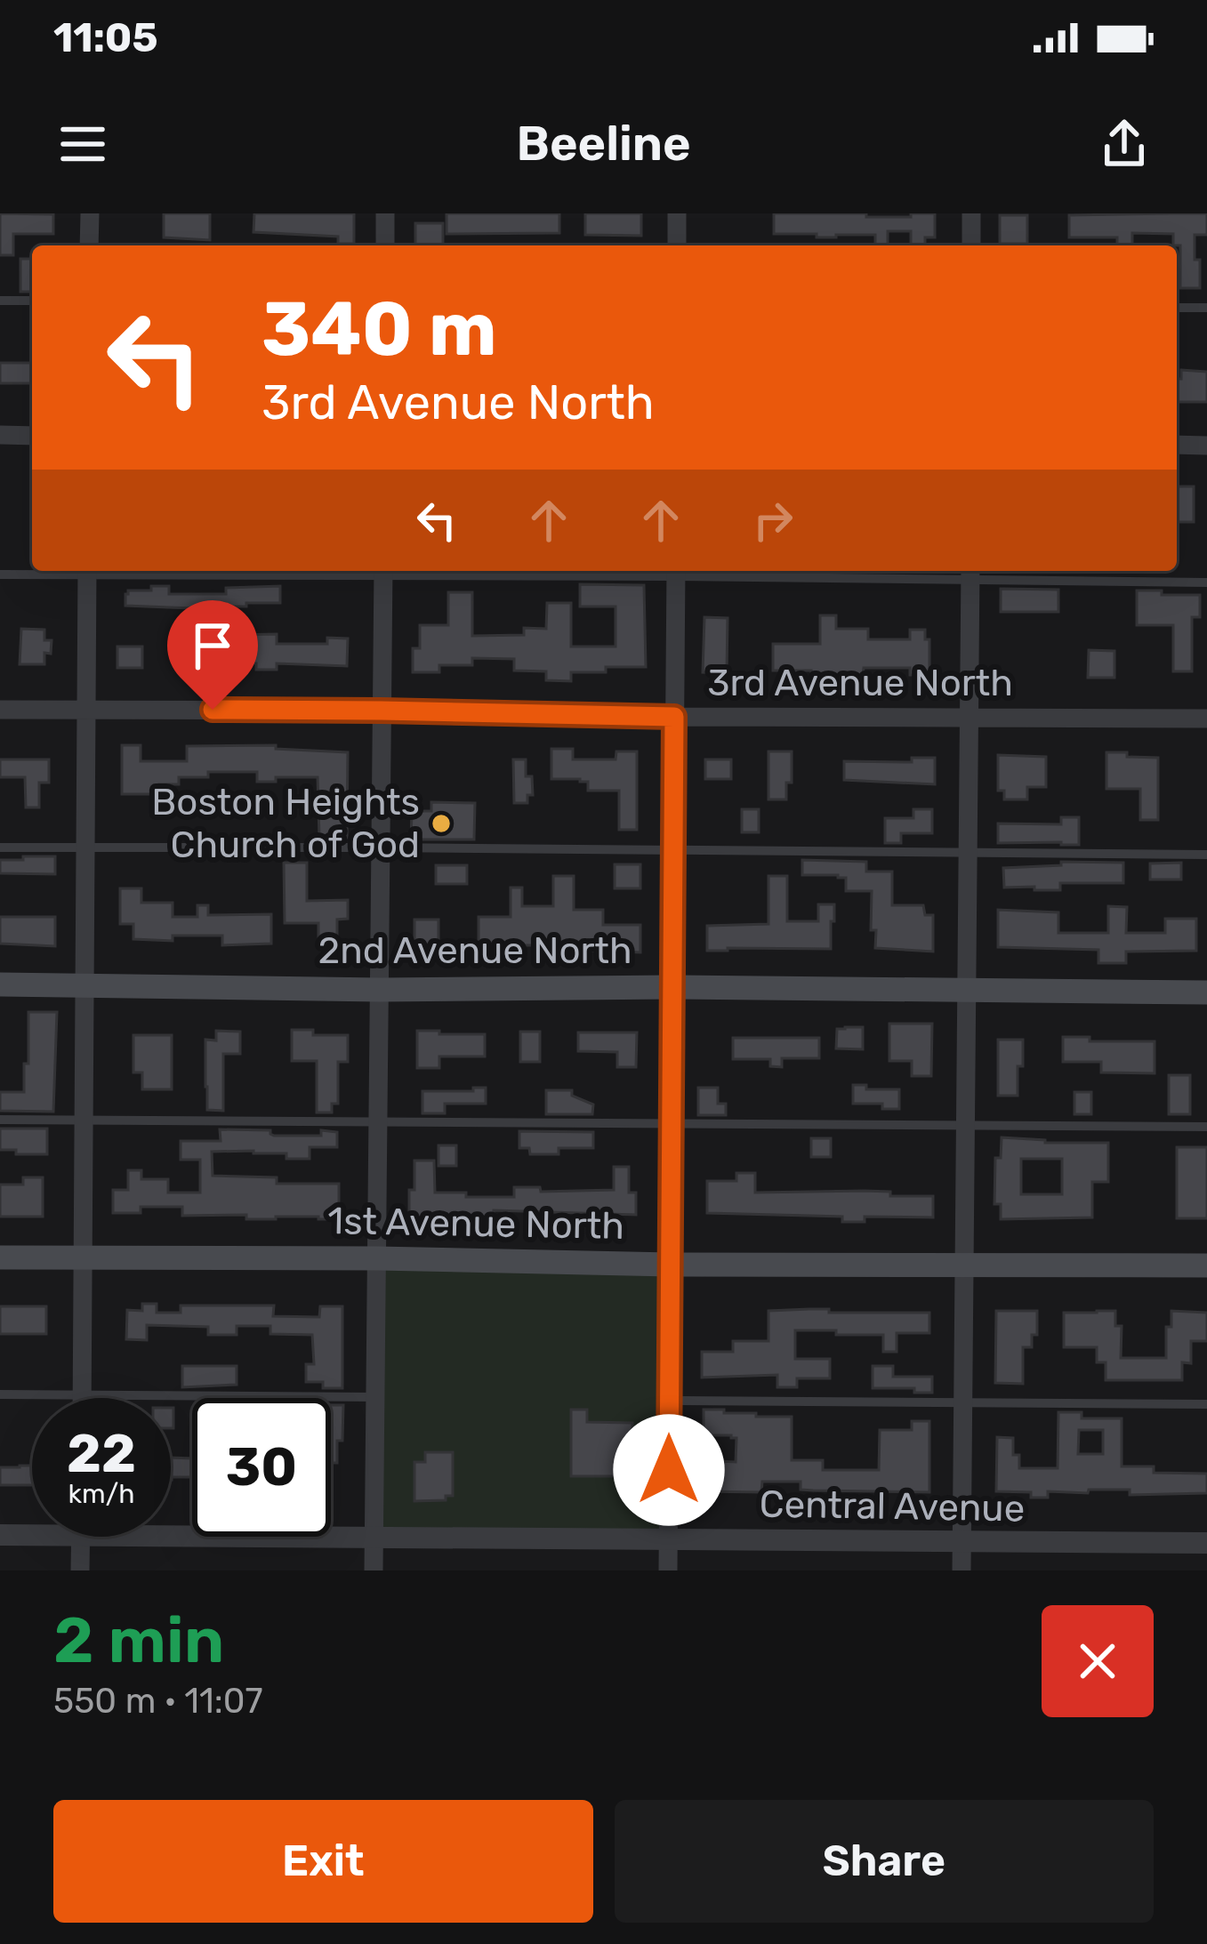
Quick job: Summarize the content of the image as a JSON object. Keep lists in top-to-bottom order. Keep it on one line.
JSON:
{"streets":{"main road":["2nd Avenue North","1st Avenue North"],"street":["3rd Avenue North","Central Avenue"]},"places":["Boston Heights Church of God"],"page":{"status":"11:05","header":"Beeline","turn":["340 m","3rd Avenue North"],"speed":"22 km/h","limit":"30","heading":["2 min","550 m · 11:07"],"buttons":["Exit","Share"]}}
